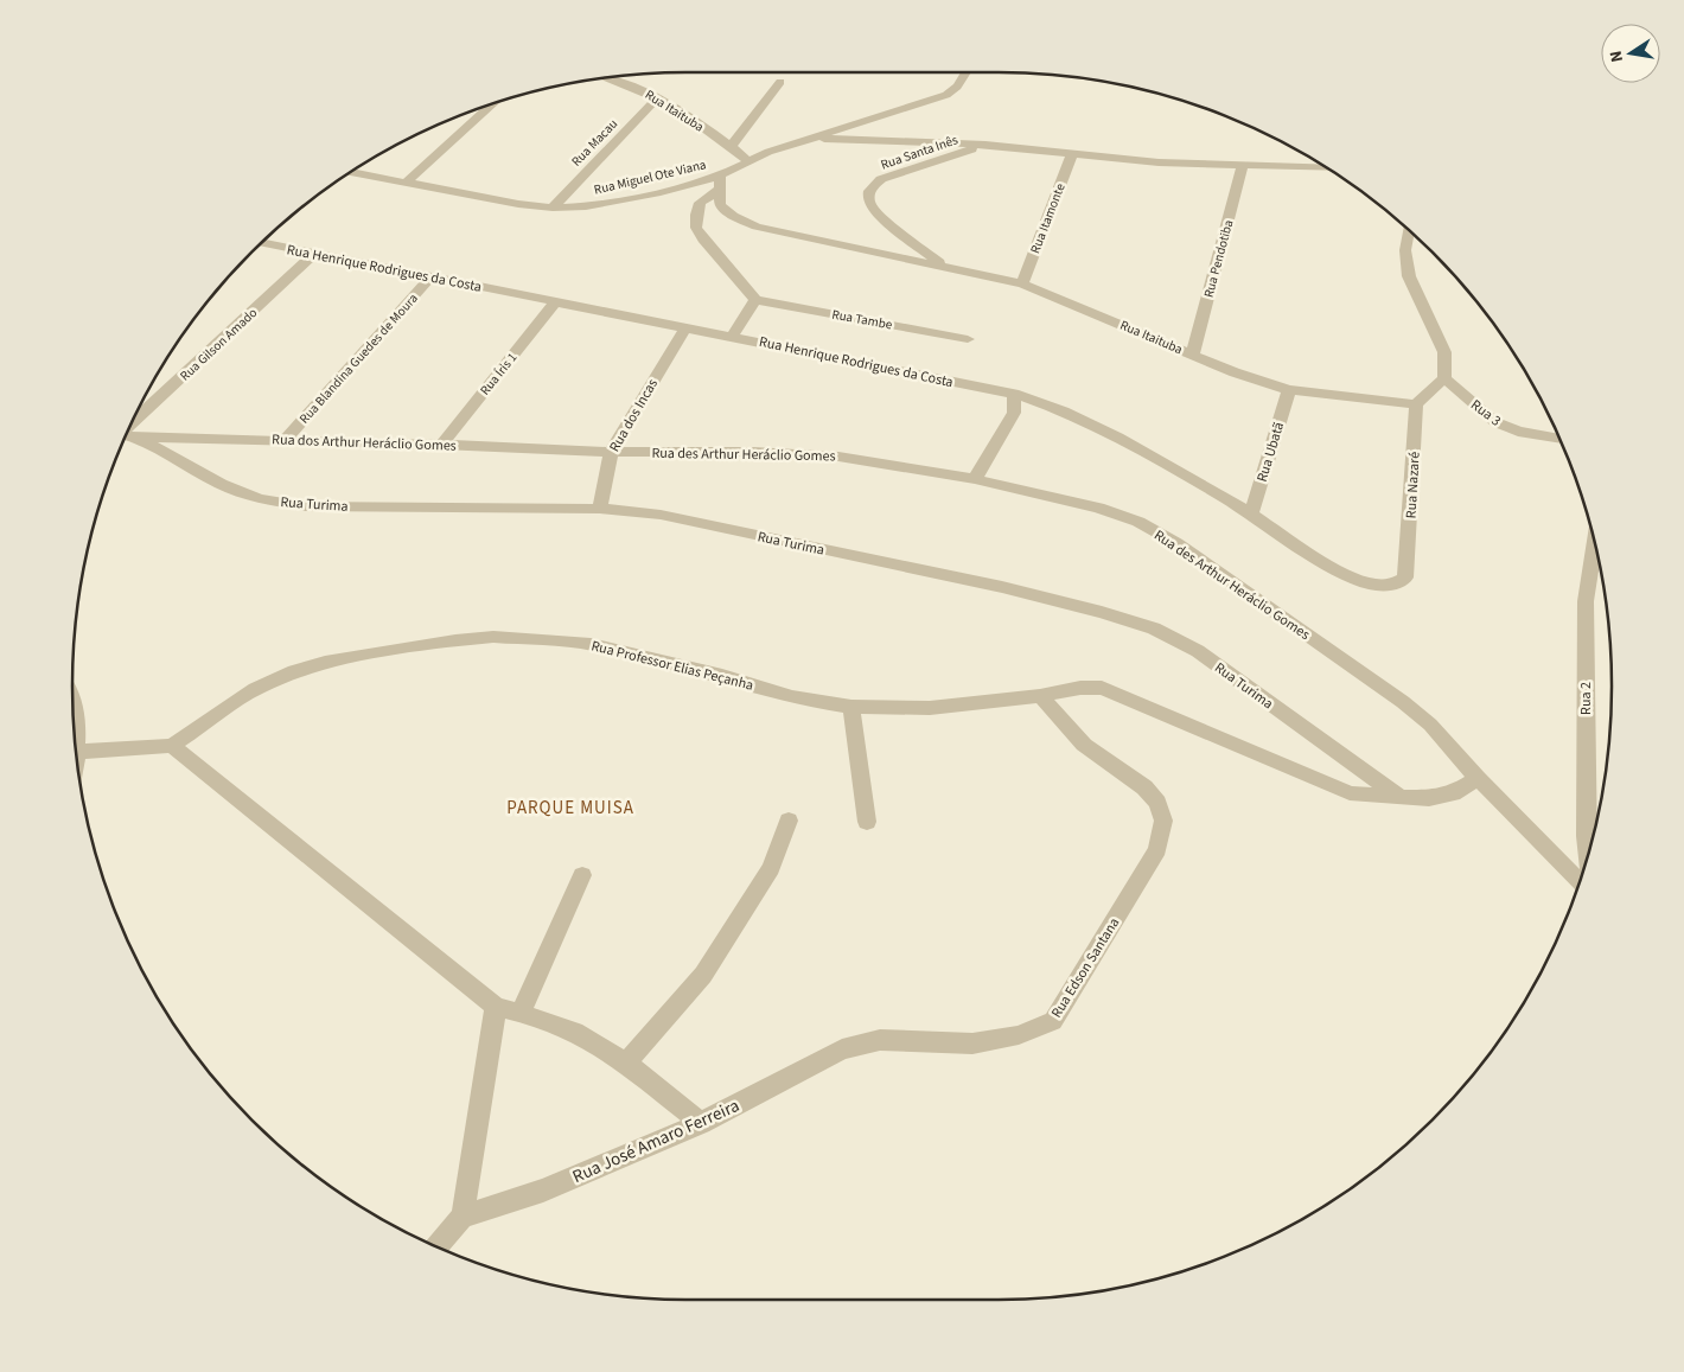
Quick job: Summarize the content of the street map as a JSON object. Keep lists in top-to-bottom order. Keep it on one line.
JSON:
{"streets":{"street":["Rua Itaituba","Rua Macau","Rua Santa Inês","Rua Miguel Ote Viana","Rua Itamonte","Rua Pendotiba","Rua Henrique Rodrigues da Costa","Rua Tambe","Rua Gilson Amado","Rua Blandina Guedes de Moura","Rua Íris 1","Rua 3","Rua dos Incas","Rua dos Arthur Heráclio Gomes","Rua Ubatã","Rua des Arthur Heráclio Gomes","Rua Nazaré","Rua Turima","Rua Professor Elias Peçanha","Rua 2","Rua Edson Santana","Rua José Amaro Ferreira"]},"crossings":[["Rua Itaituba","Rua Macau"],["Rua Itaituba","Rua Santa Inês"],["Rua Itaituba","Rua Miguel Ote Viana"],["Rua Itaituba","Rua Itamonte"],["Rua Itaituba","Rua Pendotiba"],["Rua Itaituba","Rua Ubatã"],["Rua Itaituba","Rua Nazaré"],["Rua Macau","Rua Miguel Ote Viana"],["Rua Henrique Rodrigues da Costa","Rua Gilson Amado"],["Rua Henrique Rodrigues da Costa","Rua Blandina Guedes de Moura"],["Rua Henrique Rodrigues da Costa","Rua Íris 1"],["Rua Henrique Rodrigues da Costa","Rua dos Incas"],["Rua Henrique Rodrigues da Costa","Rua Ubatã"],["Rua Henrique Rodrigues da Costa","Rua Nazaré"],["Rua Blandina Guedes de Moura","Rua dos Arthur Heráclio Gomes"],["Rua Íris 1","Rua dos Arthur Heráclio Gomes"],["Rua dos Incas","Rua dos Arthur Heráclio Gomes"],["Rua dos Incas","Rua des Arthur Heráclio Gomes"],["Rua dos Incas","Rua Turima"],["Rua dos Arthur Heráclio Gomes","Rua des Arthur Heráclio Gomes"],["Rua des Arthur Heráclio Gomes","Rua Professor Elias Peçanha"],["Rua Turima","Rua Professor Elias Peçanha"],["Rua Professor Elias Peçanha","Rua Edson Santana"],["Rua Edson Santana","Rua José Amaro Ferreira"]],"districts":["PARQUE MUISA"],"north":"left"}
